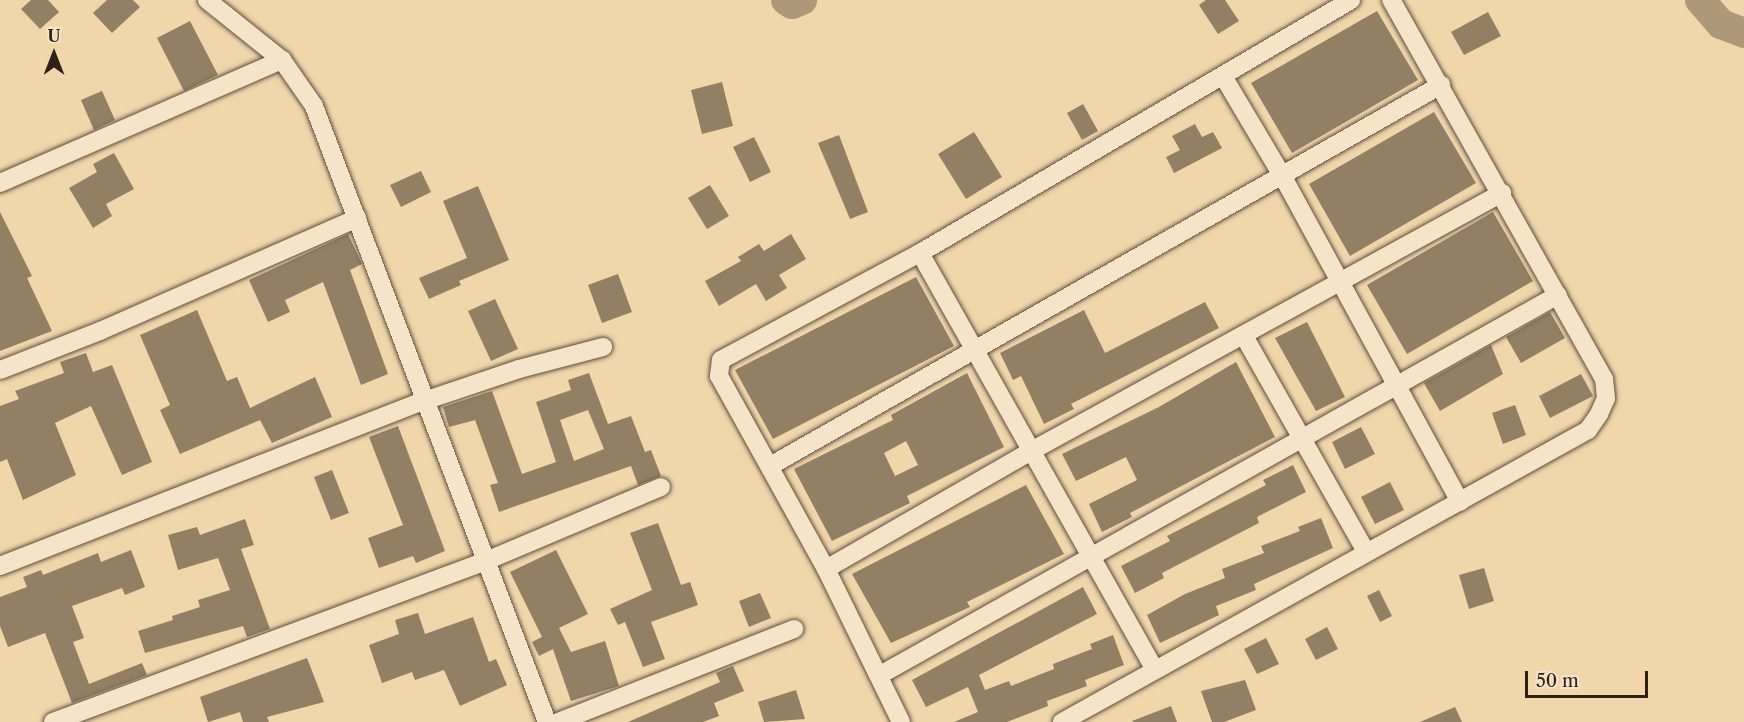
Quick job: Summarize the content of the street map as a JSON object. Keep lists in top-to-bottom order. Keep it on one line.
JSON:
{"scale_bar":"50 m","north":"top"}
